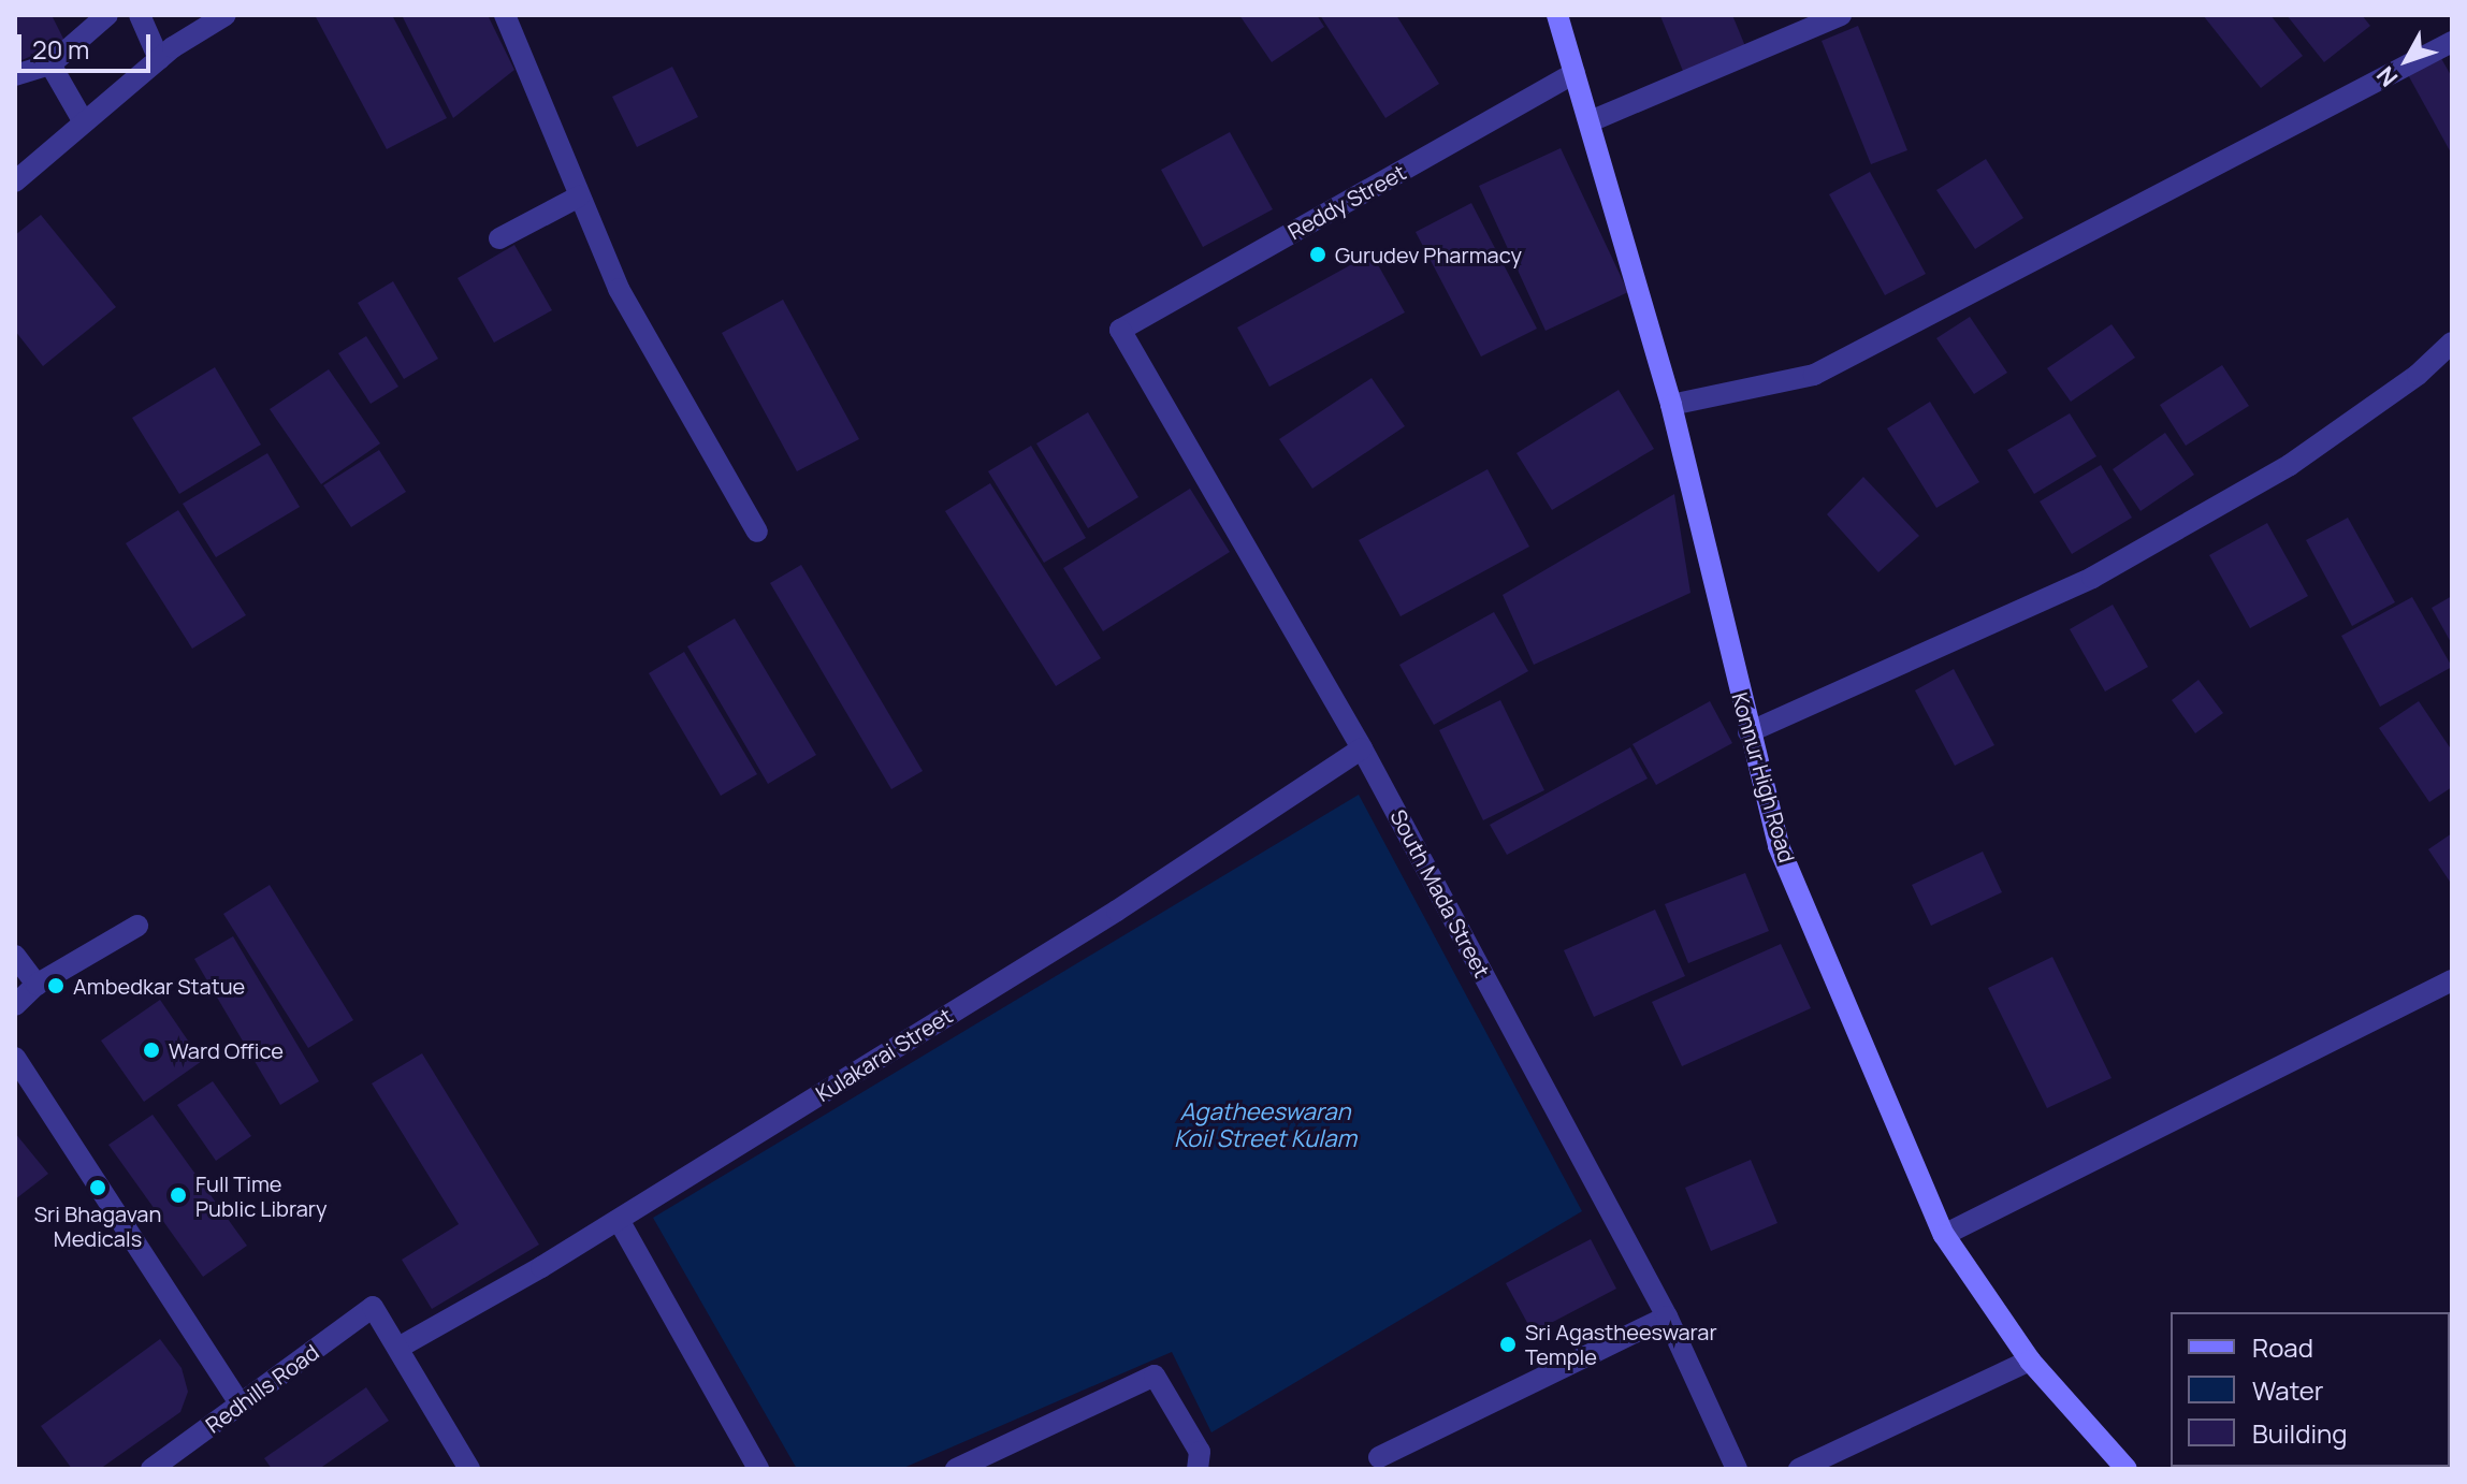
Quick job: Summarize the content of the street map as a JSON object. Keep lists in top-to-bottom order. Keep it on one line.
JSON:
{"streets":{"main road":["Konnur High Road"],"street":["Reddy Street","South Mada Street","Kulakarai Street","Redhills Road"]},"crossings":[["Reddy Street","Konnur High Road"],["Reddy Street","South Mada Street"],["South Mada Street","Kulakarai Street"],["Kulakarai Street","Redhills Road"]],"water":["Agatheeswaran Koil Street Kulam"],"places":["Gurudev Pharmacy","Ambedkar Statue","Ward Office","Sri Bhagavan Medicals","Full Time Public Library","Sri Agastheeswarar Temple"],"legend":["Road","Water","Building"],"scale_bar":"20 m","north":"bottom left"}
